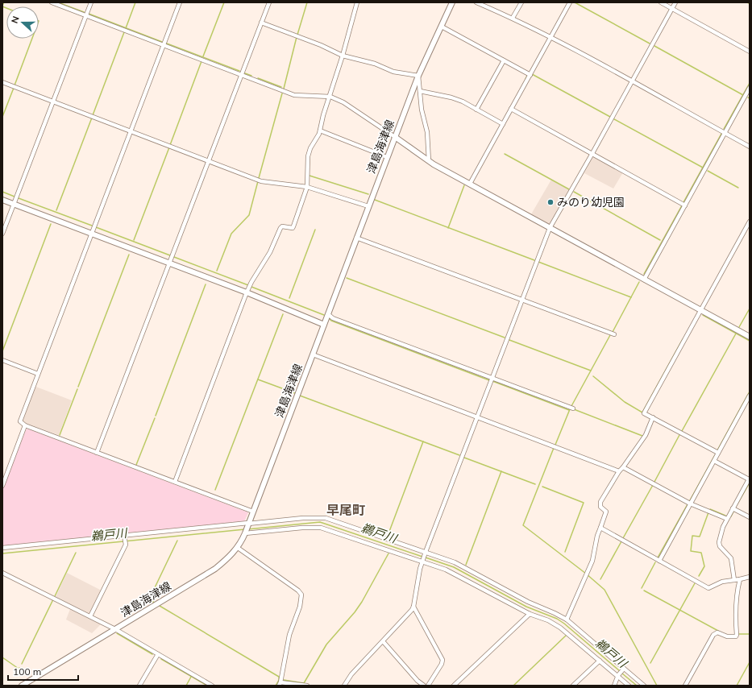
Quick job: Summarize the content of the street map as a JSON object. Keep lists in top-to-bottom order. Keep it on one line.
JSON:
{"streets":{"main road":["津島海津線"]},"districts":["早尾町"],"water":["鵜戸川"],"places":["みのり幼児園"],"scale_bar":"100 m","north":"left"}
